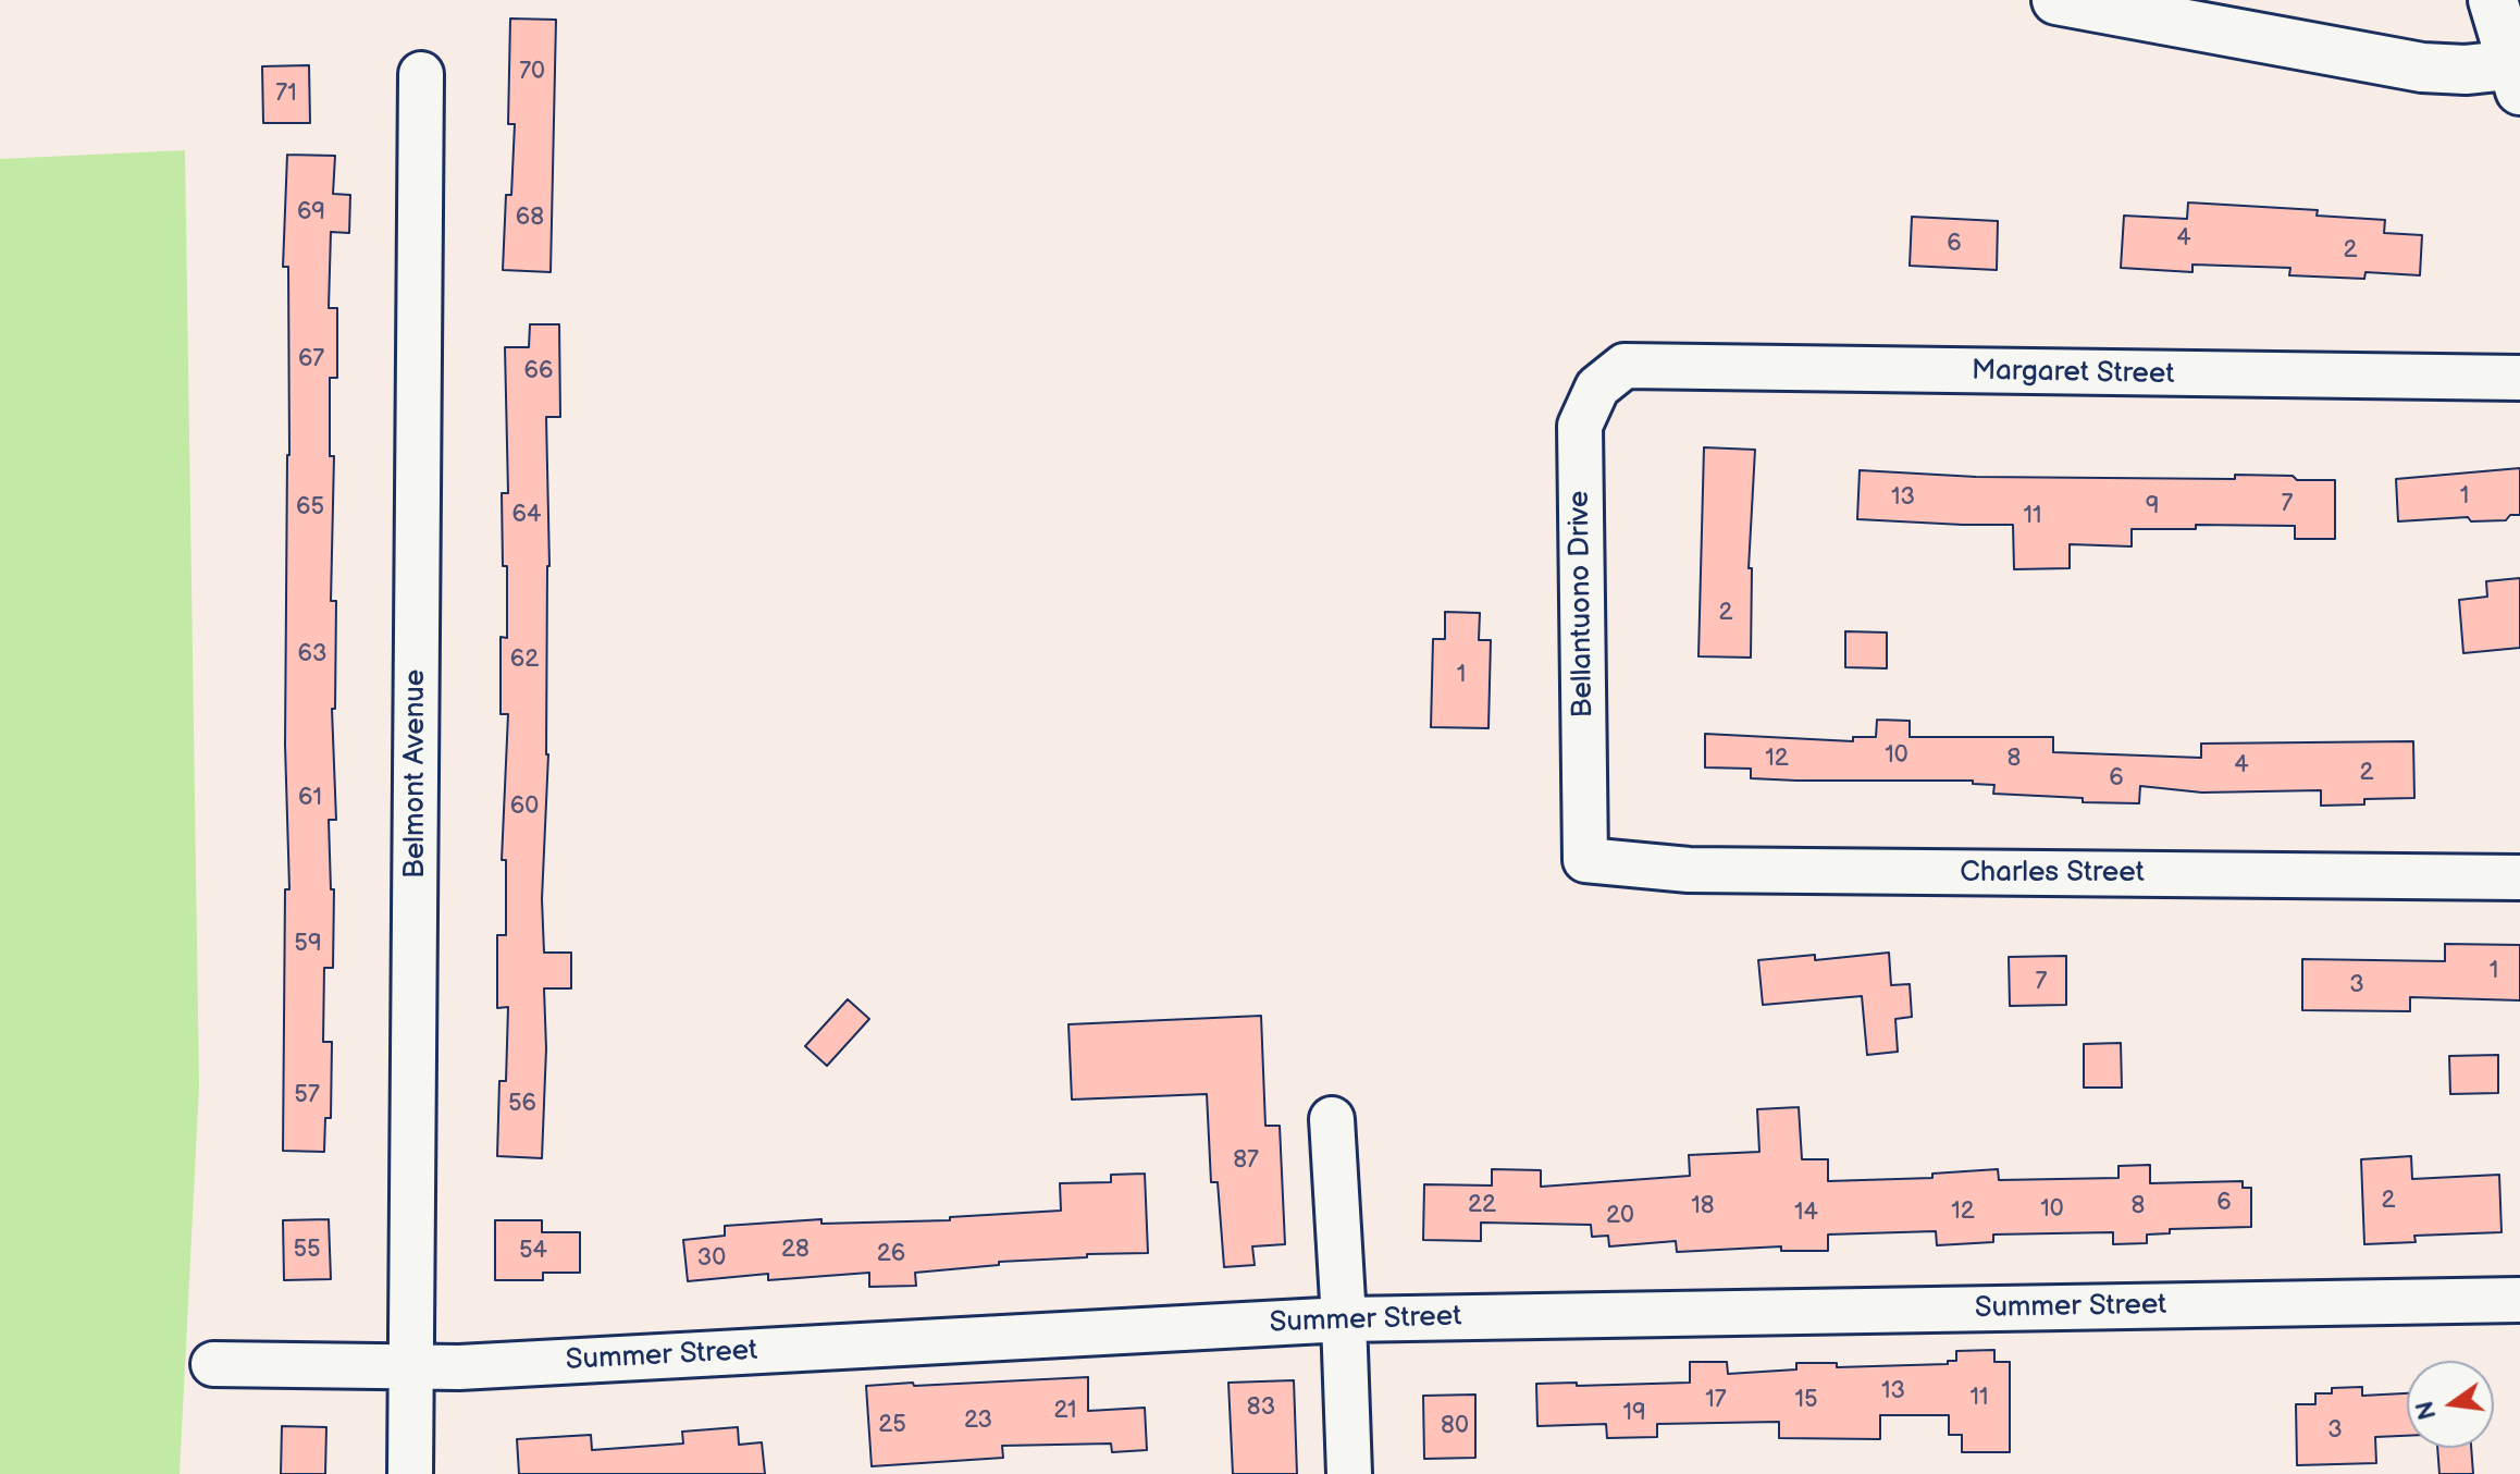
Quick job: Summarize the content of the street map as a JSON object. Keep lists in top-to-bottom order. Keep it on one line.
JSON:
{"streets":{"street":["Margaret Street","Bellantuono Drive","Belmont Avenue","Charles Street","Summer Street"]},"crossings":[["Margaret Street","Bellantuono Drive"],["Bellantuono Drive","Charles Street"],["Belmont Avenue","Summer Street"]],"house_numbers":["70","71","69","68","4","6","2","67","66","1","13","7","9","65","64","11","2","63","62","1","10","12","8","4","2","6","61","60","59","1","7","3","57","56","87","2","6","22","18","8","10","12","14","20","55","28","54","26","30","13","11","17","15","83","21","19","23","25","80","3"],"north":"left"}
